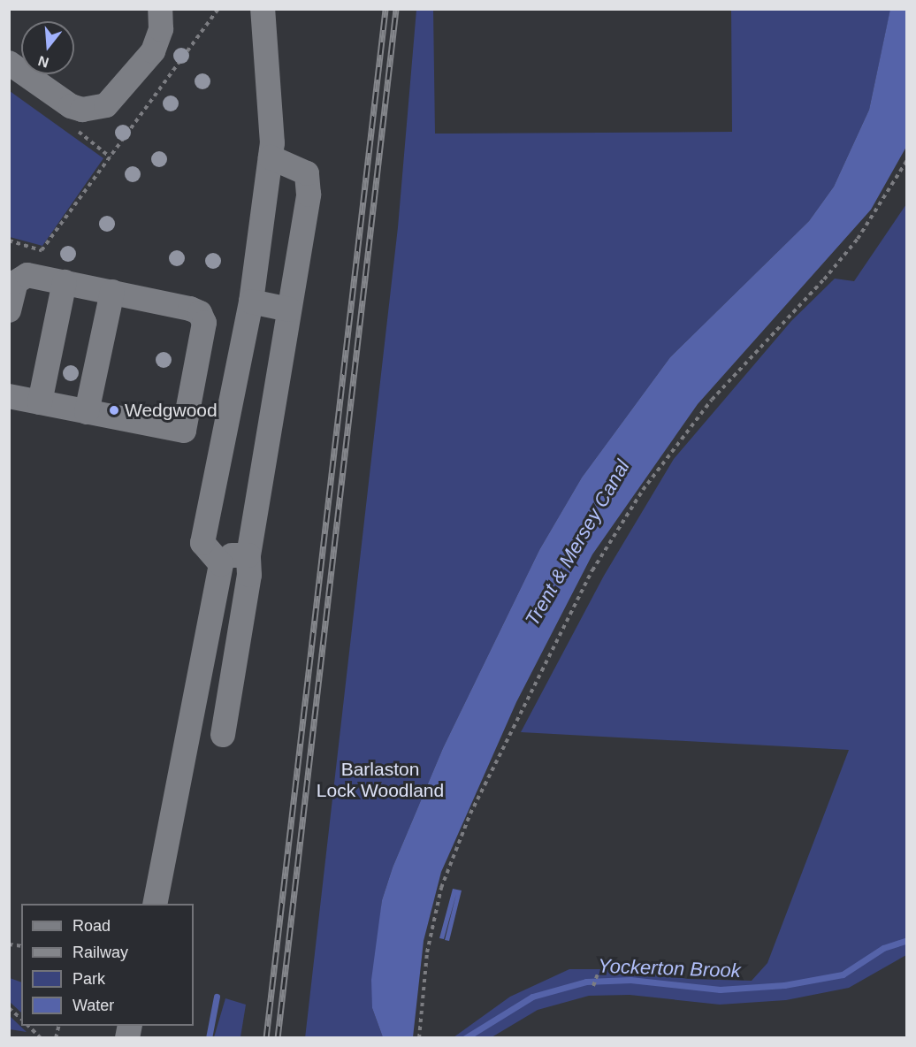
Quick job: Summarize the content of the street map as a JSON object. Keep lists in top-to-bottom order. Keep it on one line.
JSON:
{"water":["Trent & Mersey Canal","Yockerton Brook"],"parks":["Barlaston Lock Woodland"],"places":["Wedgwood"],"legend":["Road","Railway","Park","Water"],"north":"bottom"}
